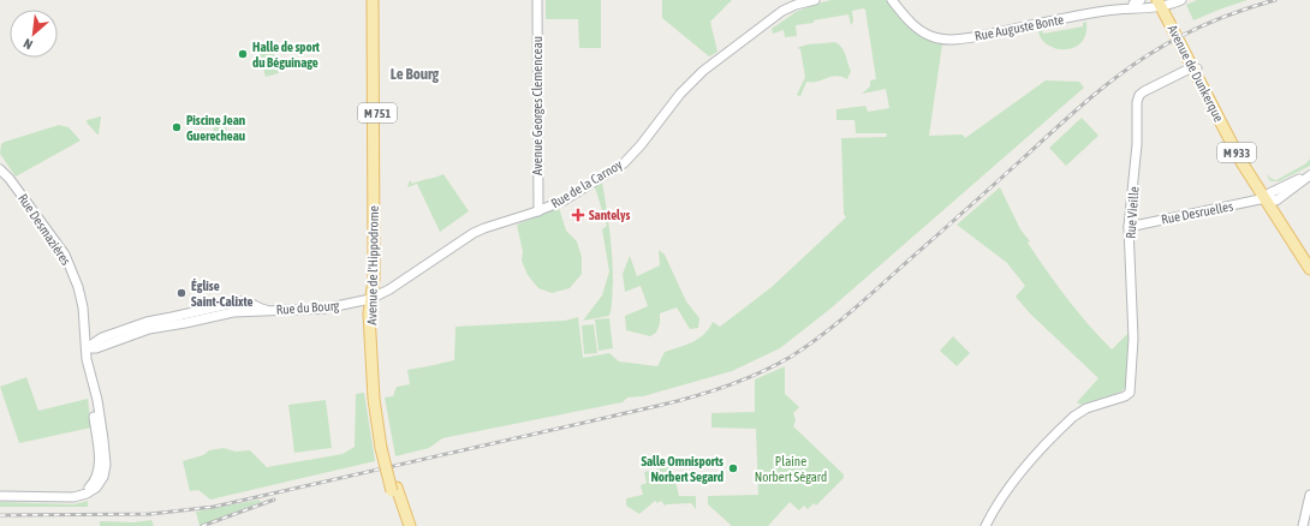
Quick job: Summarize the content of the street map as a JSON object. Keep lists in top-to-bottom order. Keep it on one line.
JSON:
{"streets":{"main road":["Avenue de Dunkerque","M 751","M 933","Avenue de l'Hippodrome"],"street":["Rue Auguste Bonte","Avenue Georges Clemenceau","Rue de la Carnoy","Rue Vieille","Rue Desruelles","Rue Desmazières","Rue du Bourg"]},"crossings":[["Rue Auguste Bonte","Avenue de Dunkerque"],["Avenue de Dunkerque","Rue Vieille"],["Avenue de Dunkerque","Rue Desruelles"],["Avenue Georges Clemenceau","Rue de la Carnoy"],["Rue de la Carnoy","Avenue de l'Hippodrome"],["Rue de la Carnoy","Rue du Bourg"],["Rue Vieille","Rue Desruelles"],["Rue Desmazières","Rue du Bourg"],["Avenue de l'Hippodrome","Rue du Bourg"]],"districts":["Le Bourg"],"parks":["Plaine Norbert Ségard"],"places":{"other":["Halle de sport du Béguinage","Piscine Jean Guerecheau","Église Saint-Calixte","Salle Omnisports Norbert Segard"],"health":["Santelys"]},"north":"bottom left"}
